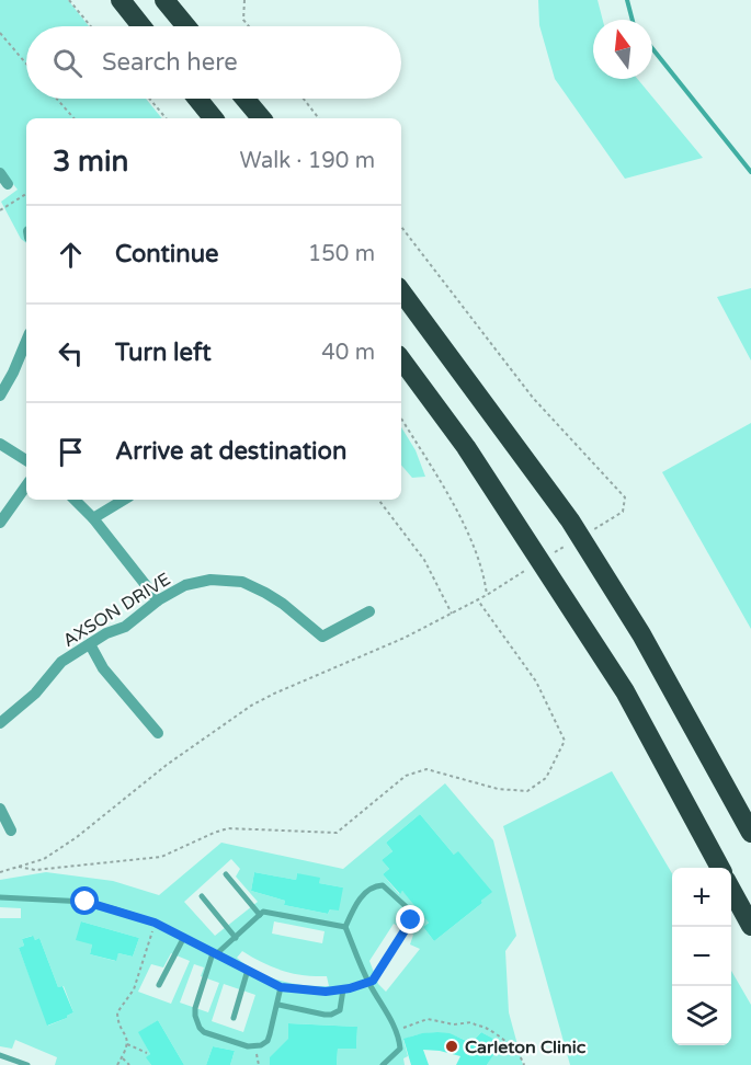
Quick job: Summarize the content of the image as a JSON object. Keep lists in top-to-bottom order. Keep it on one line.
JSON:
{"streets":{"street":["AXSON DRIVE"]},"places":["Carleton Clinic"],"north":"top","page":{"search":"Search here","heading":["3 min","Walk · 190 m"],"list":[["Continue","150 m"],["Turn left","40 m"],"Arrive at destination"],"map_buttons":["+","−"]}}
